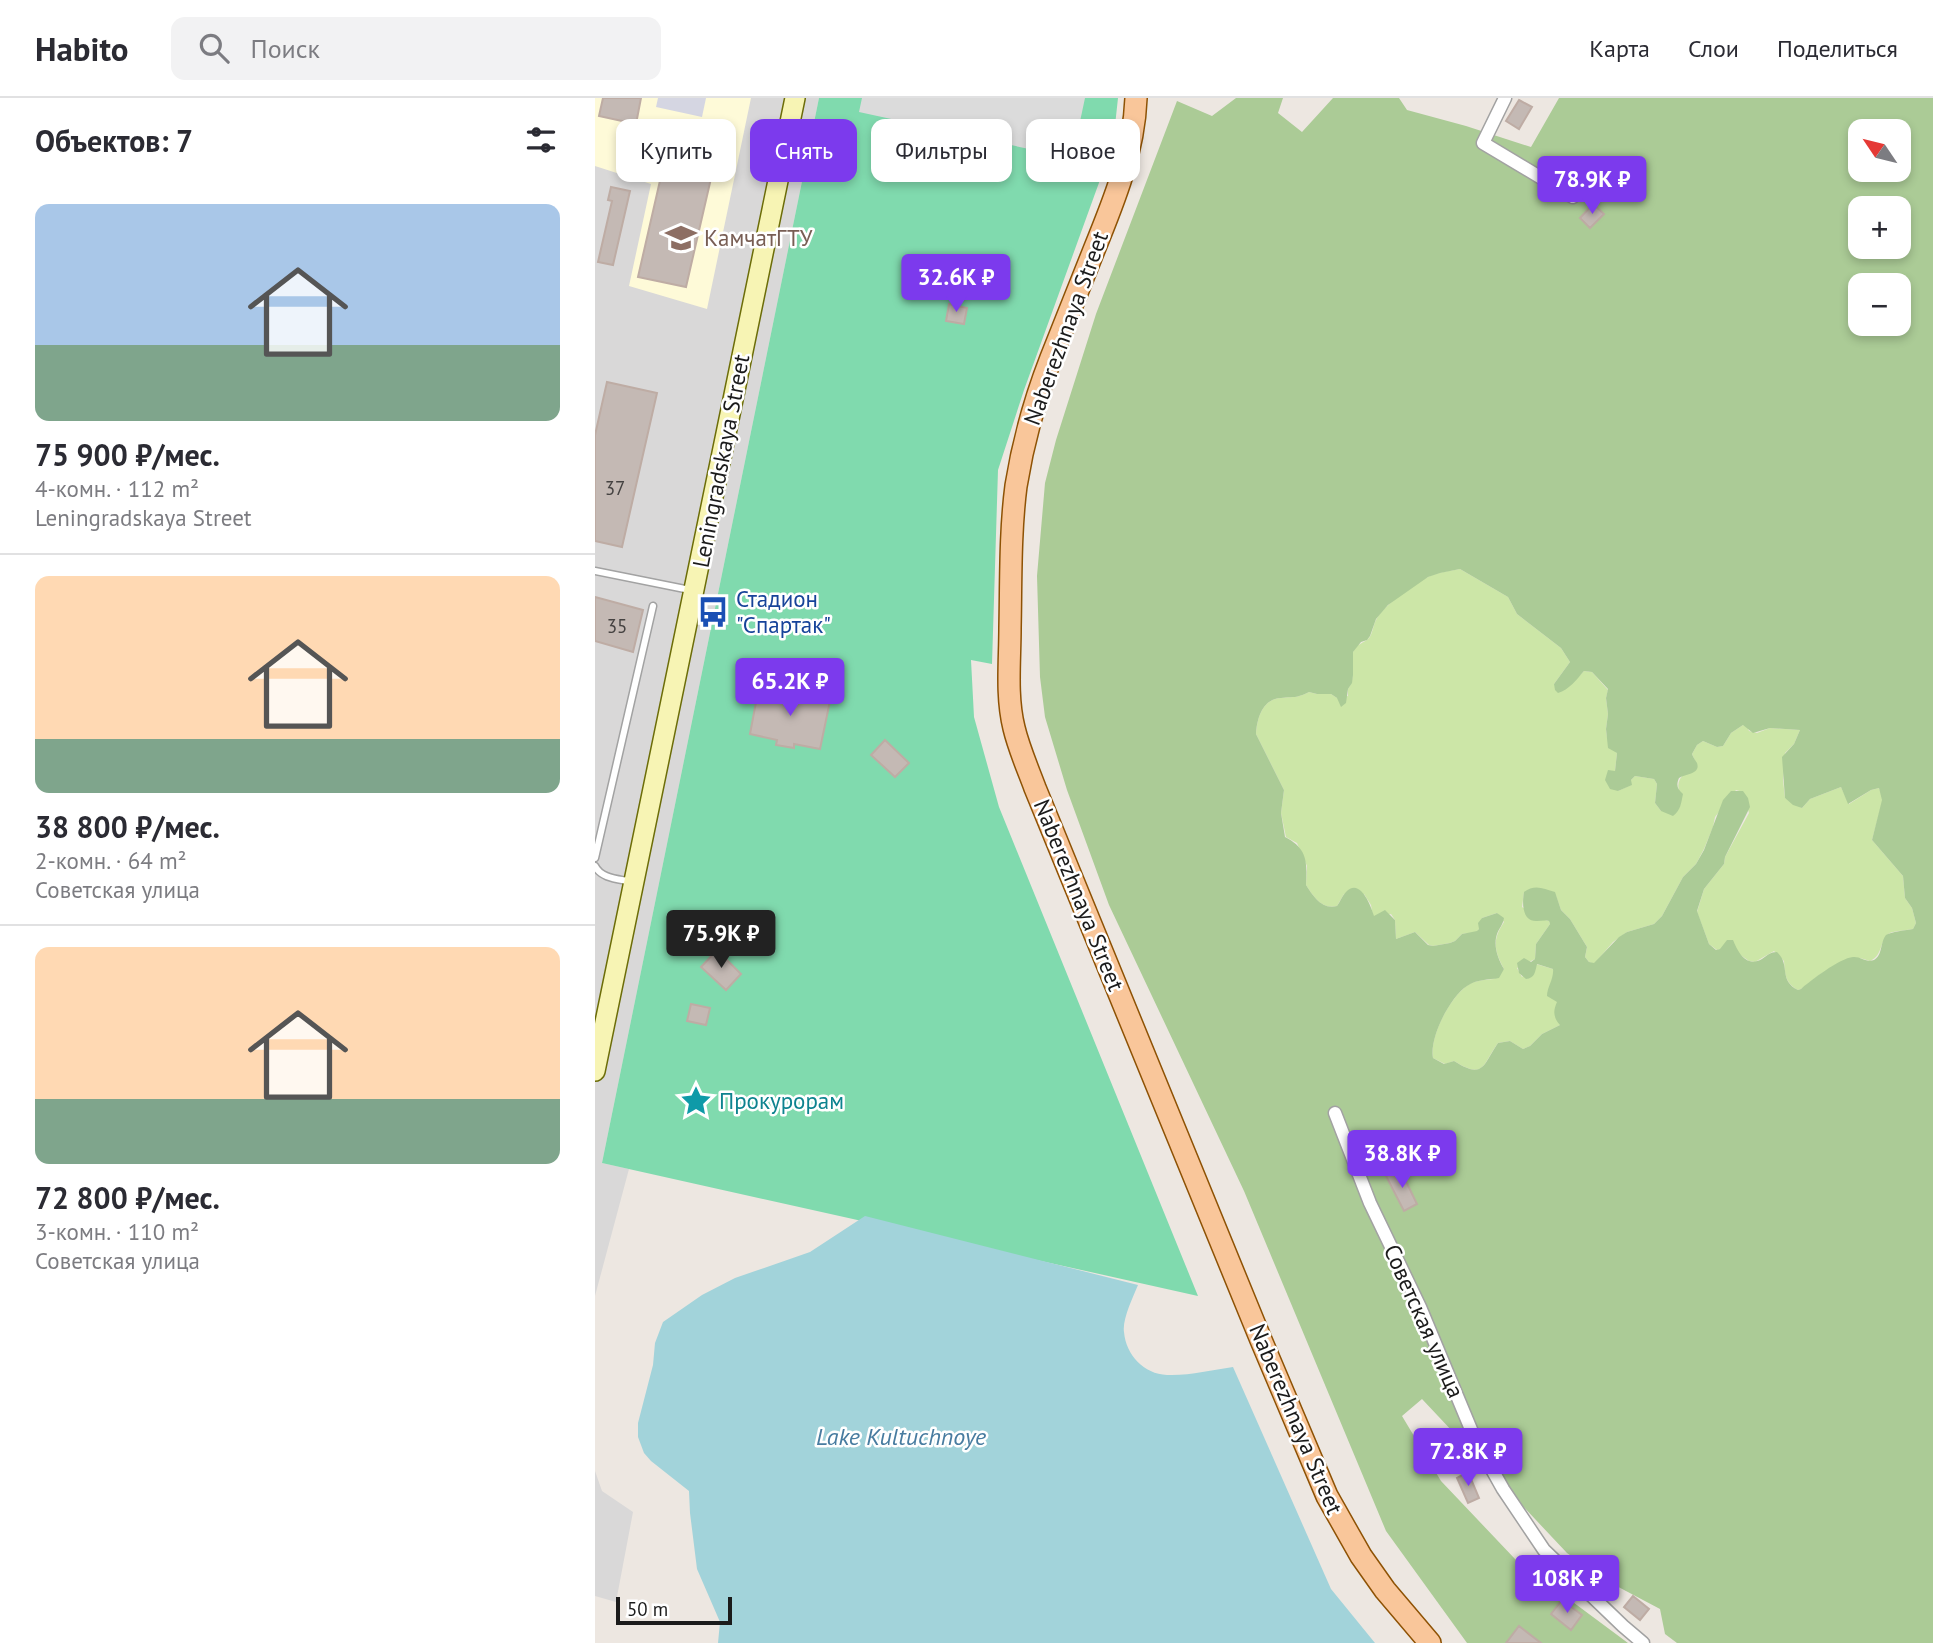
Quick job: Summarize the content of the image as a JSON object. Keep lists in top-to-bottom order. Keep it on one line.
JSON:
{"streets":{"main road":["Naberezhnaya Street","Leningradskaya Street"],"street":["Советская улица"]},"water":["Lake Kultuchnoye"],"places":{"school or university":["КамчатГТУ"],"bus stop":["Стадион \"Спартак\""],"place":["Прокурорам"]},"house_numbers":["37","35"],"scale_bar":"50 m","north":"top left","page":{"header":"Habito","search":"Поиск","nav":["Карта","Слои","Поделиться"],"heading":"Объектов: 7","map_buttons":["+","−"],"chip":["Купить","Снять","Фильтры","Новое"],"price":["78.9K ₽","32.6K ₽","65.2K ₽","75.9K ₽","38.8K ₽","72.8K ₽","108K ₽"],"list":[{"name":"75 900 ₽/мес.","note":"4-комн. · 112 m² · Leningradskaya Street"},{"name":"38 800 ₽/мес.","note":"2-комн. · 64 m² · Советская улица"},{"name":"72 800 ₽/мес.","note":"3-комн. · 110 m² · Советская улица"}],"scale":"50 m"}}
